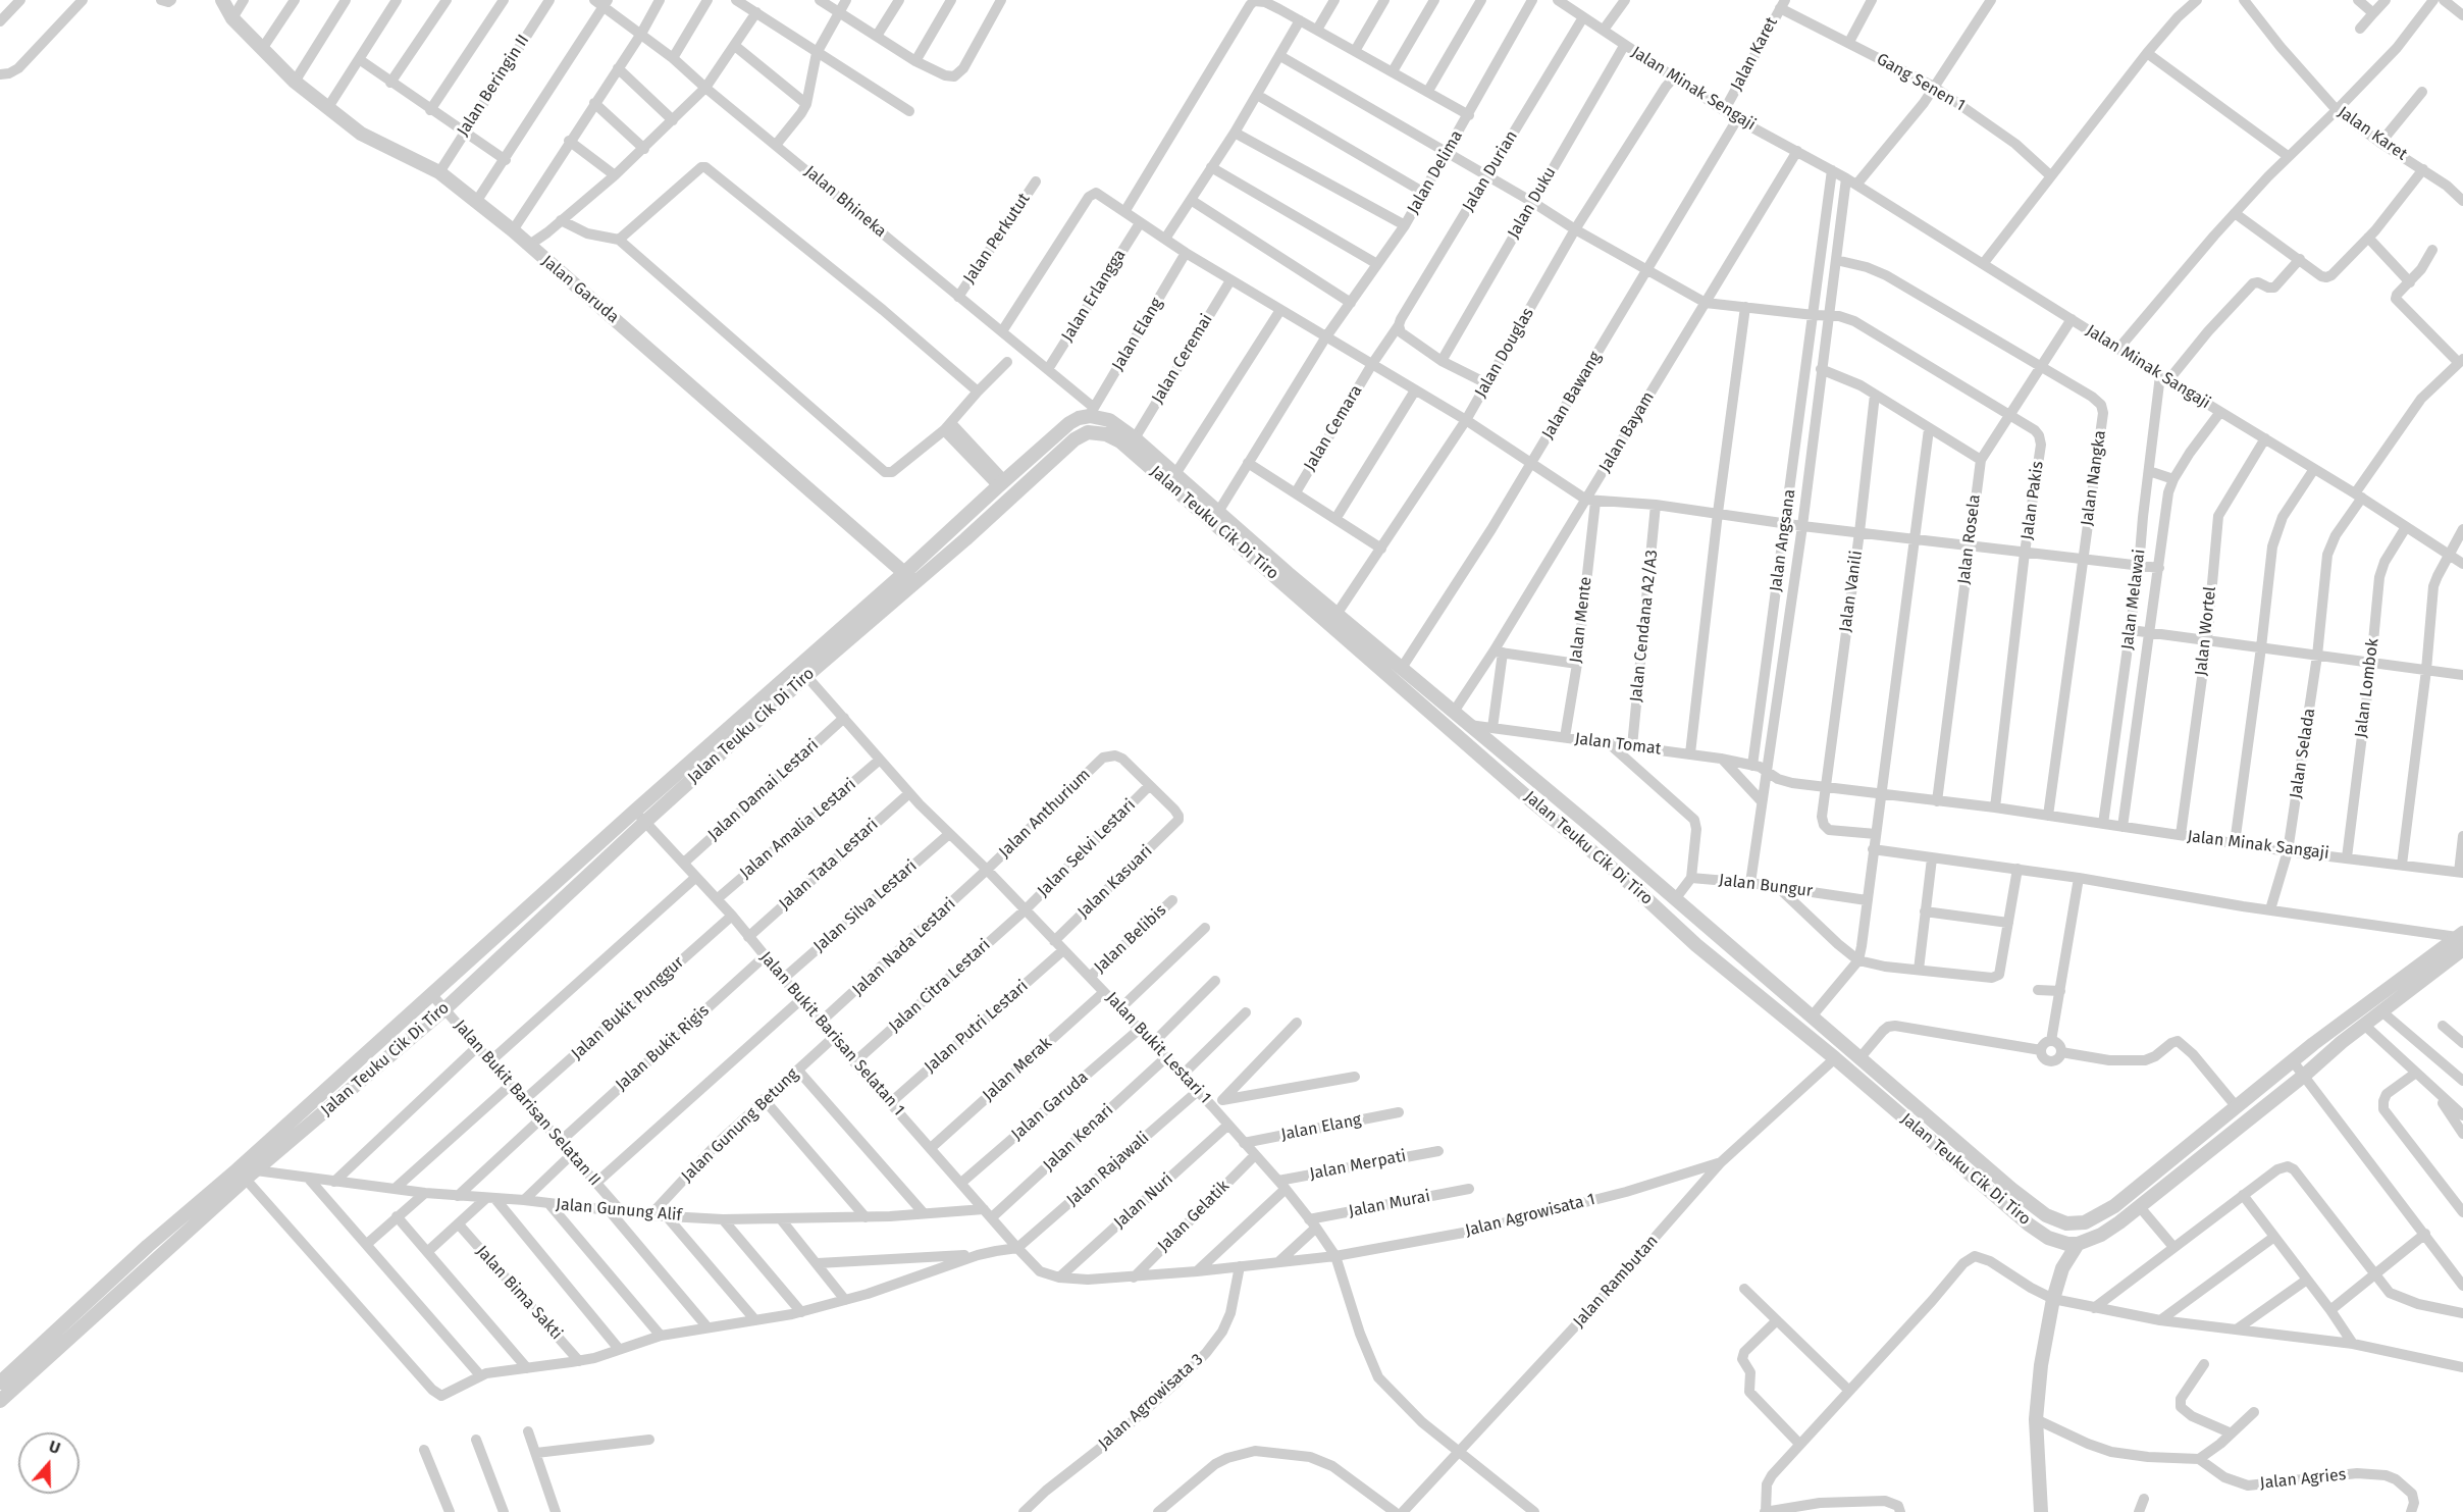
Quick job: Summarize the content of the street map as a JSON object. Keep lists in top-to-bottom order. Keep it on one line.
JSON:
{"streets":{"street":["Jalan Karet","Gang Senen 1","Jalan Beringin II","Jalan Minak Sengaji","Jalan Durian","Jalan Delima","Jalan Bhineka","Jalan Duku","Jalan Perkutut","Jalan Garuda","Jalan Erlangga","Jalan Elang","Jalan Douglas","Jalan Ceremai","Jalan Minak Sangaji","Jalan Bawang","Jalan Cemara","Jalan Bayam","Jalan Nangka","Jalan Pakis","Jalan Teuku Cik Di Tiro","Jalan Rosela","Jalan Angsana","Jalan Vanili","Jalan Melawai","Jalan Mente","Jalan Cendana A2/A3","Jalan Wortel","Jalan Lombok","Jalan Tomat","Jalan Selada","Jalan Damai Lestari","Jalan Anthurium","Jalan Amalia Lestari","Jalan Selvi Lestari","Jalan Tata Lestari","Jalan Kasuari","Jalan Bungur","Jalan Silva Lestari","Jalan Belibis","Jalan Nada Lestari","Jalan Citra Lestari","Jalan Bukit Punggur","Jalan Putri Lestari","Jalan Bukit Barisan Selatan 1","Jalan Bukit Rigis","Jalan Bukit Lestari 1","Jalan Merak","Jalan Bukit Barisan Selatan II","Jalan Gunung Betung","Jalan Kenari","Jalan Merpati","Jalan Rajawali","Jalan Nuri","Jalan Murai","Jalan Gunung Alif","Jalan Agrowisata 1","Jalan Gelatik","Jalan Rambutan","Jalan Bima Sakti","Jalan Agrowisata 3","Jalan Agries"]},"crossings":[["Jalan Karet","Gang Senen 1"],["Jalan Karet","Jalan Minak Sengaji"],["Jalan Beringin II","Jalan Garuda"],["Jalan Minak Sengaji","Jalan Durian"],["Jalan Minak Sengaji","Jalan Duku"],["Jalan Minak Sengaji","Jalan Douglas"],["Jalan Minak Sengaji","Jalan Minak Sangaji"],["Jalan Minak Sengaji","Jalan Bawang"],["Jalan Minak Sengaji","Jalan Bayam"],["Jalan Minak Sengaji","Jalan Angsana"],["Jalan Durian","Jalan Cemara"],["Jalan Delima","Jalan Teuku Cik Di Tiro"],["Jalan Bhineka","Jalan Perkutut"],["Jalan Bhineka","Jalan Erlangga"],["Jalan Bhineka","Jalan Elang"],["Jalan Bhineka","Jalan Teuku Cik Di Tiro"],["Jalan Garuda","Jalan Teuku Cik Di Tiro"],["Jalan Garuda","Jalan Bukit Barisan Selatan 1"],["Jalan Garuda","Jalan Bukit Lestari 1"],["Jalan Elang","Jalan Teuku Cik Di Tiro"],["Jalan Elang","Jalan Bukit Lestari 1"],["Jalan Douglas","Jalan Teuku Cik Di Tiro"],["Jalan Ceremai","Jalan Teuku Cik Di Tiro"],["Jalan Minak Sangaji","Jalan Nangka"],["Jalan Minak Sangaji","Jalan Pakis"],["Jalan Minak Sangaji","Jalan Rosela"],["Jalan Minak Sangaji","Jalan Angsana"],["Jalan Minak Sangaji","Jalan Vanili"],["Jalan Minak Sangaji","Jalan Melawai"],["Jalan Minak Sangaji","Jalan Wortel"],["Jalan Minak Sangaji","Jalan Lombok"],["Jalan Minak Sangaji","Jalan Tomat"],["Jalan Minak Sangaji","Jalan Selada"],["Jalan Bawang","Jalan Teuku Cik Di Tiro"],["Jalan Bayam","Jalan Teuku Cik Di Tiro"],["Jalan Bayam","Jalan Angsana"],["Jalan Bayam","Jalan Mente"],["Jalan Nangka","Jalan Angsana"],["Jalan Pakis","Jalan Angsana"],["Jalan Teuku Cik Di Tiro","Jalan Tomat"],["Jalan Teuku Cik Di Tiro","Jalan Bukit Barisan Selatan 1"],["Jalan Teuku Cik Di Tiro","Jalan Bukit Lestari 1"],["Jalan Teuku Cik Di Tiro","Jalan Bukit Barisan Selatan II"],["Jalan Teuku Cik Di Tiro","Jalan Gunung Alif"],["Jalan Teuku Cik Di Tiro","Jalan Rambutan"],["Jalan Rosela","Jalan Angsana"],["Jalan Angsana","Jalan Vanili"],["Jalan Angsana","Jalan Melawai"],["Jalan Angsana","Jalan Mente"],["Jalan Angsana","Jalan Cendana A2/A3"],["Jalan Angsana","Jalan Tomat"],["Jalan Mente","Jalan Tomat"],["Jalan Cendana A2/A3","Jalan Tomat"],["Jalan Damai Lestari","Jalan Bukit Barisan Selatan 1"],["Jalan Damai Lestari","Jalan Bukit Lestari 1"],["Jalan Anthurium","Jalan Selvi Lestari"],["Jalan Anthurium","Jalan Kasuari"],["Jalan Anthurium","Jalan Nada Lestari"],["Jalan Anthurium","Jalan Bukit Lestari 1"],["Jalan Amalia Lestari","Jalan Bukit Barisan Selatan 1"],["Jalan Amalia Lestari","Jalan Bukit Lestari 1"],["Jalan Selvi Lestari","Jalan Kasuari"],["Jalan Selvi Lestari","Jalan Citra Lestari"],["Jalan Selvi Lestari","Jalan Bukit Lestari 1"],["Jalan Tata Lestari","Jalan Bukit Barisan Selatan 1"],["Jalan Tata Lestari","Jalan Bukit Lestari 1"],["Jalan Kasuari","Jalan Bukit Lestari 1"],["Jalan Silva Lestari","Jalan Bukit Barisan Selatan 1"],["Jalan Silva Lestari","Jalan Bukit Lestari 1"],["Jalan Belibis","Jalan Bukit Lestari 1"],["Jalan Nada Lestari","Jalan Bukit Barisan Selatan 1"],["Jalan Nada Lestari","Jalan Bukit Lestari 1"],["Jalan Citra Lestari","Jalan Bukit Barisan Selatan 1"],["Jalan Citra Lestari","Jalan Bukit Lestari 1"],["Jalan Bukit Punggur","Jalan Bukit Barisan Selatan 1"],["Jalan Bukit Punggur","Jalan Bukit Barisan Selatan II"],["Jalan Putri Lestari","Jalan Bukit Barisan Selatan 1"],["Jalan Putri Lestari","Jalan Bukit Lestari 1"],["Jalan Bukit Barisan Selatan 1","Jalan Bukit Rigis"],["Jalan Bukit Barisan Selatan 1","Jalan Merak"],["Jalan Bukit Barisan Selatan 1","Jalan Gunung Betung"],["Jalan Bukit Barisan Selatan 1","Jalan Kenari"],["Jalan Bukit Barisan Selatan 1","Jalan Rajawali"],["Jalan Bukit Barisan Selatan 1","Jalan Nuri"],["Jalan Bukit Barisan Selatan 1","Jalan Gunung Alif"],["Jalan Bukit Barisan Selatan 1","Jalan Agrowisata 1"],["Jalan Bukit Rigis","Jalan Bukit Barisan Selatan II"],["Jalan Bukit Lestari 1","Jalan Merak"],["Jalan Bukit Lestari 1","Jalan Kenari"],["Jalan Bukit Lestari 1","Jalan Merpati"],["Jalan Bukit Lestari 1","Jalan Rajawali"],["Jalan Bukit Lestari 1","Jalan Nuri"],["Jalan Bukit Lestari 1","Jalan Murai"],["Jalan Bukit Lestari 1","Jalan Agrowisata 1"],["Jalan Bukit Lestari 1","Jalan Gelatik"],["Jalan Bukit Lestari 1","Jalan Rambutan"],["Jalan Bukit Barisan Selatan II","Jalan Gunung Alif"],["Jalan Gunung Betung","Jalan Gunung Alif"],["Jalan Kenari","Jalan Gunung Alif"],["Jalan Nuri","Jalan Agrowisata 1"],["Jalan Agrowisata 1","Jalan Gelatik"],["Jalan Agrowisata 1","Jalan Rambutan"],["Jalan Agrowisata 1","Jalan Agrowisata 3"]],"north":"top"}
